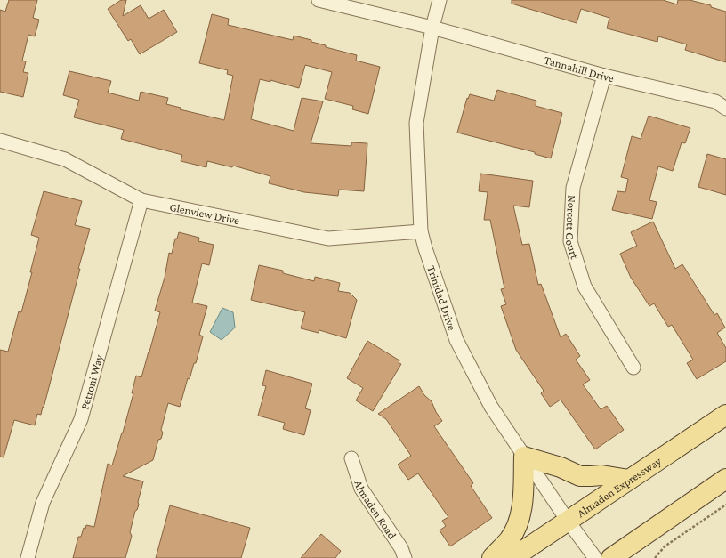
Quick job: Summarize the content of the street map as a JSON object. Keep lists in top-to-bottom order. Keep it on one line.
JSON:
{"streets":{"main road":["Almaden Expressway"],"street":["Tannahill Drive","Glenview Drive","Norcott Court","Trinidad Drive","Petroni Way","Almaden Road"]},"crossings":[["Tannahill Drive","Norcott Court"],["Tannahill Drive","Trinidad Drive"],["Glenview Drive","Trinidad Drive"],["Glenview Drive","Petroni Way"],["Trinidad Drive","Almaden Expressway"]]}
